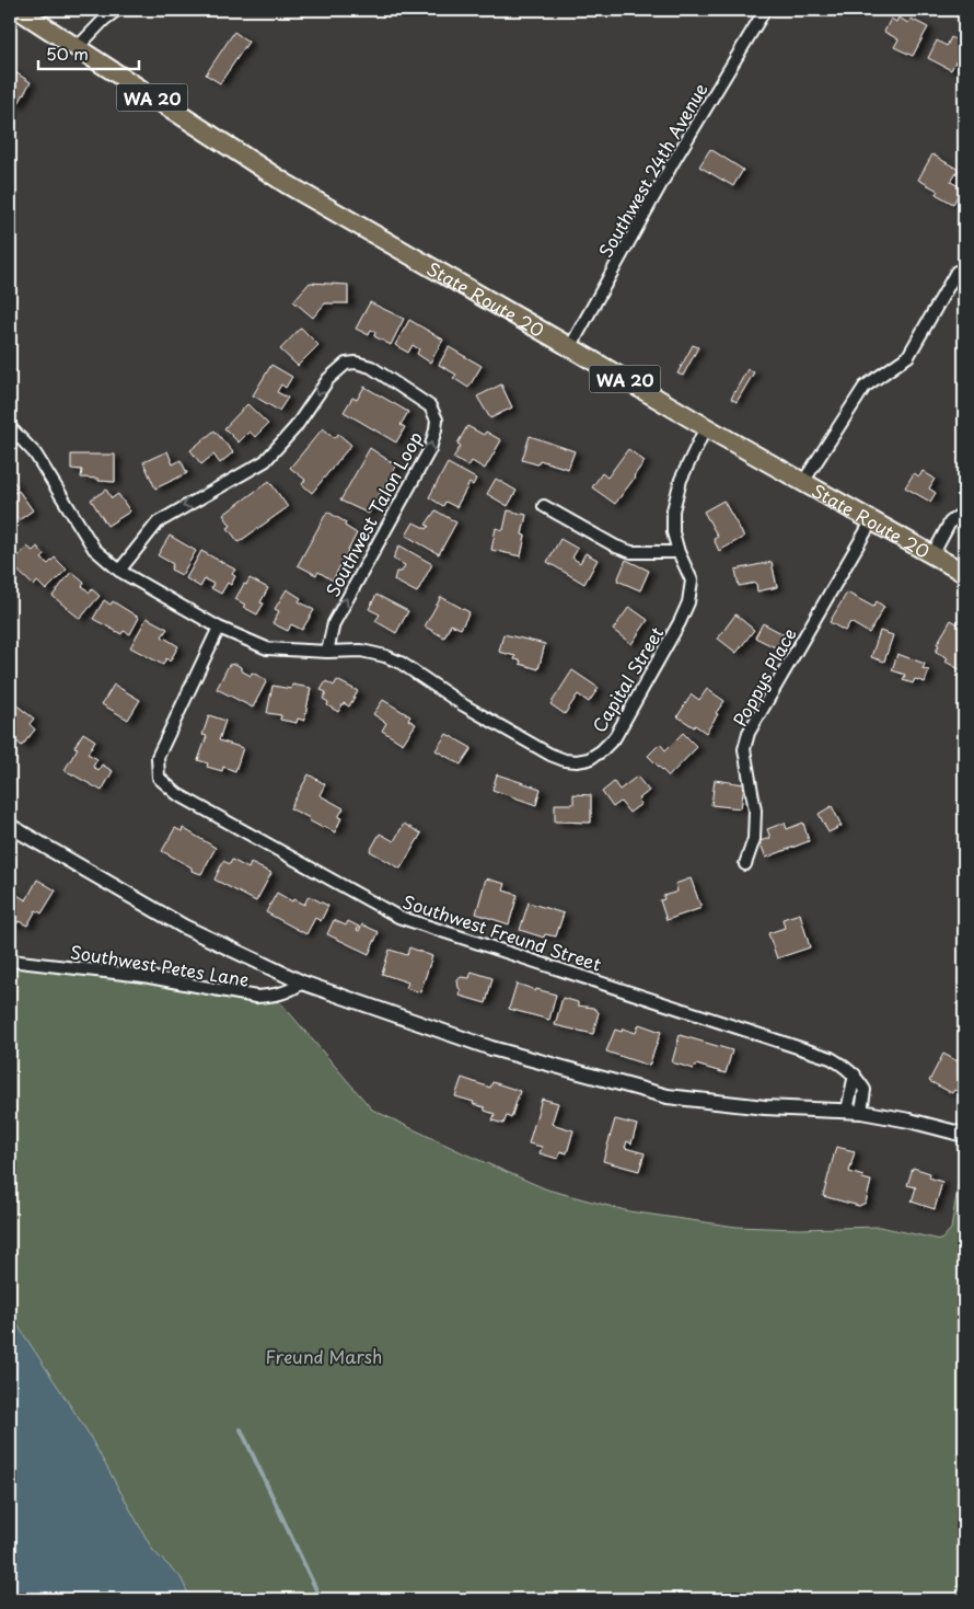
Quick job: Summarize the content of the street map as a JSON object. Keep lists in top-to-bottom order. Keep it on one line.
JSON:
{"streets":{"main road":["WA 20","State Route 20"],"street":["Southwest 24th Avenue","Southwest Talon Loop","Poppys Place","Capital Street","Southwest Freund Street","Southwest Petes Lane"]},"crossings":[["Southwest 24th Avenue","State Route 20"],["State Route 20","Poppys Place"],["State Route 20","Capital Street"],["Southwest Talon Loop","Capital Street"],["Capital Street","Southwest Freund Street"]],"parks":["Freund Marsh"],"scale_bar":"50 m"}
